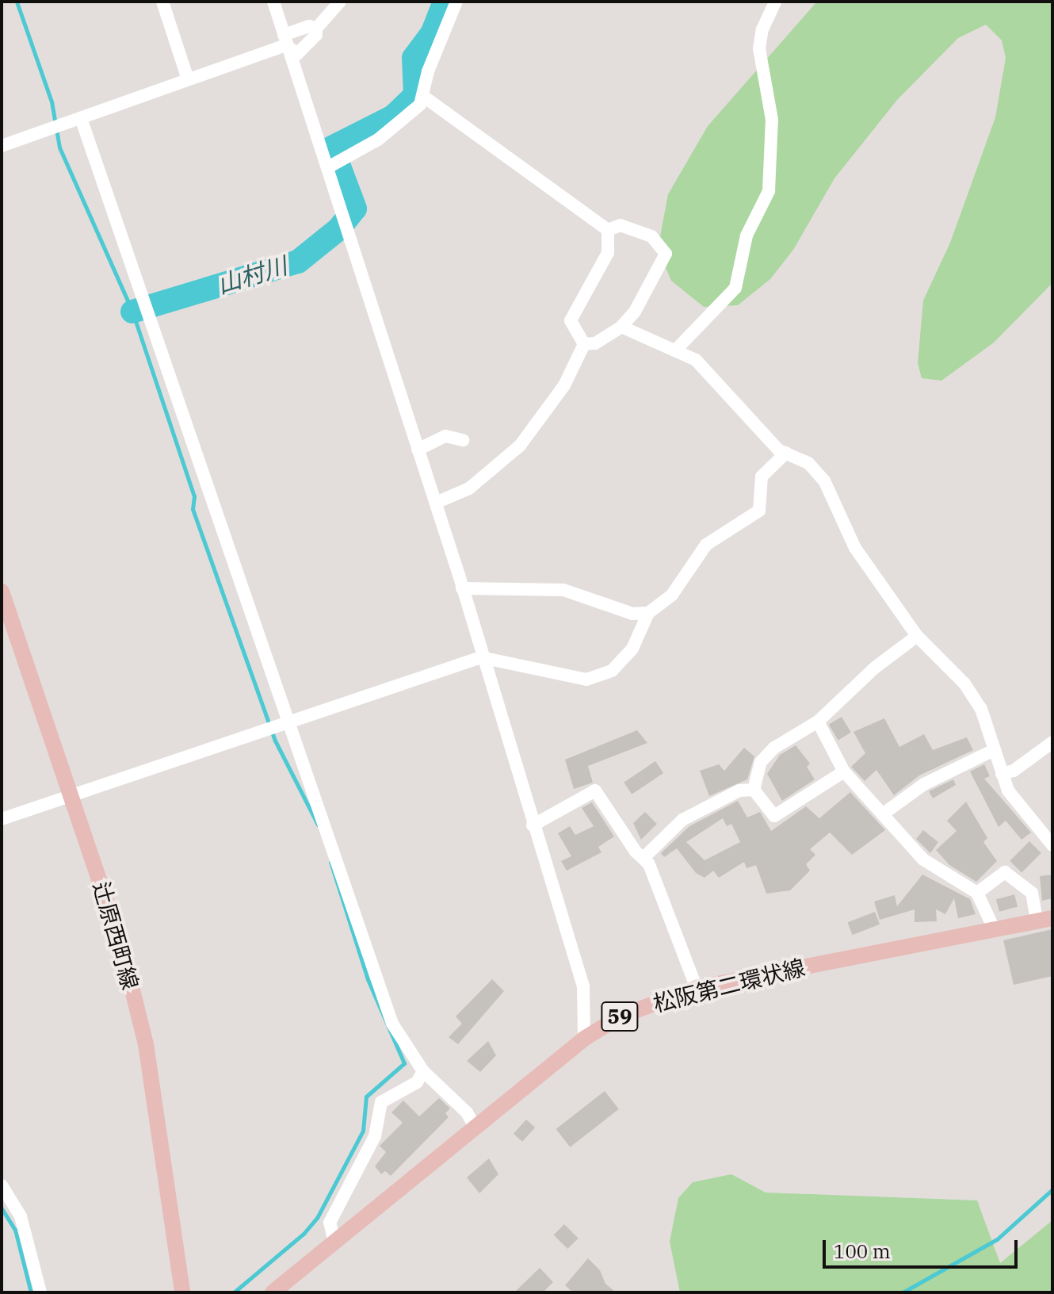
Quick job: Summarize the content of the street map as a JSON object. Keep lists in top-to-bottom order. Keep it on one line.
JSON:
{"streets":{"main road":["辻原西町線","松阪第二環状線","59"]},"water":["山村川"],"scale_bar":"100 m"}
